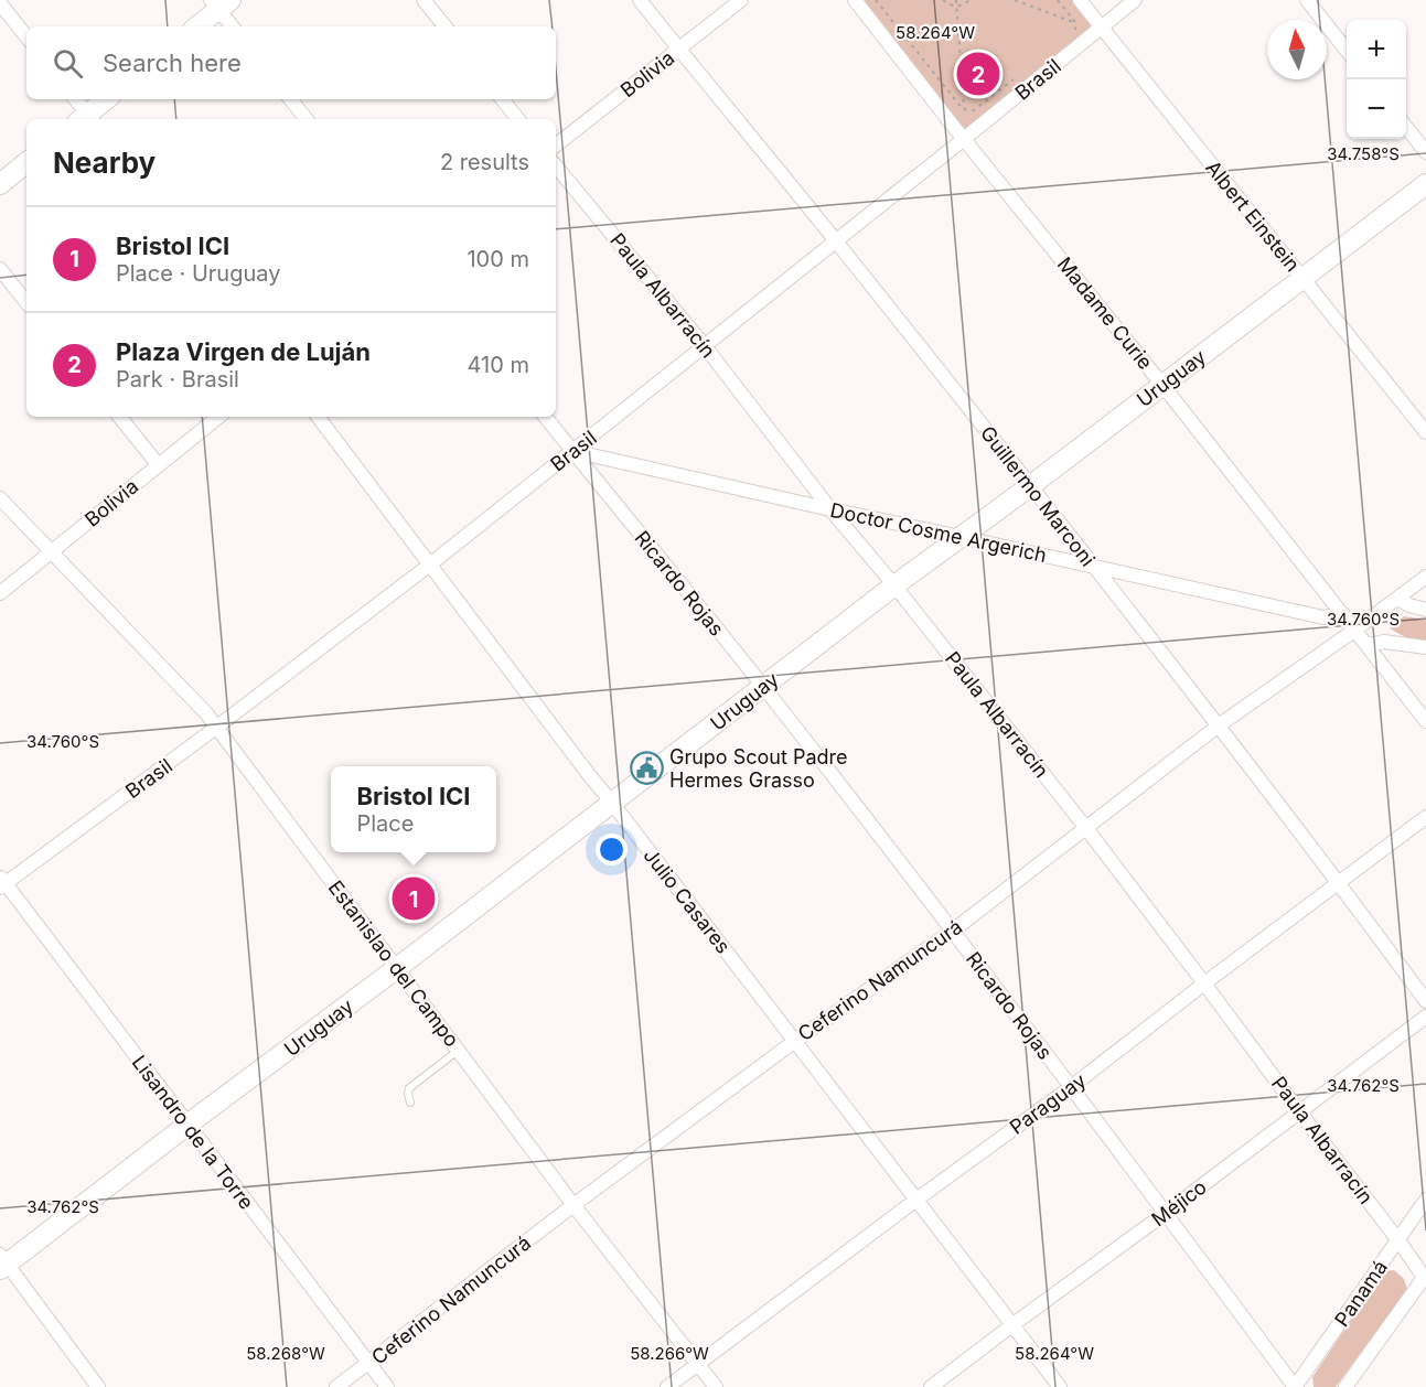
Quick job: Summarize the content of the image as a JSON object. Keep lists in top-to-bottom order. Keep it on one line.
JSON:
{"streets":{"street":["Bolivia","Brasil","Albert Einstein","Paula Albarracín","Madame Curie","Uruguay","Guillermo Marconi","Doctor Cosme Argerich","Ricardo Rojas","Julio Casares","Estanislao del Campo","Ceferino Namuncurá","Paraguay","Lisandro de la Torre","Méjico","Panamá"]},"crossings":[["Bolivia","Guillermo Marconi"],["Bolivia","Estanislao del Campo"],["Brasil","Albert Einstein"],["Brasil","Paula Albarracín"],["Brasil","Madame Curie"],["Brasil","Guillermo Marconi"],["Brasil","Doctor Cosme Argerich"],["Brasil","Ricardo Rojas"],["Brasil","Julio Casares"],["Brasil","Estanislao del Campo"],["Brasil","Lisandro de la Torre"],["Albert Einstein","Uruguay"],["Paula Albarracín","Uruguay"],["Paula Albarracín","Doctor Cosme Argerich"],["Paula Albarracín","Ceferino Namuncurá"],["Paula Albarracín","Paraguay"],["Paula Albarracín","Méjico"],["Paula Albarracín","Panamá"],["Madame Curie","Uruguay"],["Madame Curie","Doctor Cosme Argerich"],["Madame Curie","Ceferino Namuncurá"],["Uruguay","Guillermo Marconi"],["Uruguay","Doctor Cosme Argerich"],["Uruguay","Ricardo Rojas"],["Uruguay","Julio Casares"],["Uruguay","Estanislao del Campo"],["Uruguay","Lisandro de la Torre"],["Guillermo Marconi","Doctor Cosme Argerich"],["Guillermo Marconi","Ceferino Namuncurá"],["Guillermo Marconi","Paraguay"],["Doctor Cosme Argerich","Ricardo Rojas"],["Ricardo Rojas","Ceferino Namuncurá"],["Ricardo Rojas","Paraguay"],["Ricardo Rojas","Méjico"],["Ricardo Rojas","Panamá"],["Julio Casares","Ceferino Namuncurá"],["Julio Casares","Paraguay"],["Julio Casares","Méjico"],["Estanislao del Campo","Ceferino Namuncurá"],["Estanislao del Campo","Paraguay"],["Ceferino Namuncurá","Lisandro de la Torre"]],"places":{"public building":["Grupo Scout Padre Hermes Grasso"]},"north":"top","page":{"map_buttons":["+","−"],"search":"Search here","pins":["2","1"],"heading":["Nearby","2 results"],"list":[{"mark":"1","name":"Bristol ICI","note":"Place · Uruguay","value":"100 m"},{"mark":"2","name":"Plaza Virgen de Luján","note":"Park · Brasil","value":"410 m"}],"popup":["Bristol ICI","Place"]},"coordinates":["58.264°W","34.758°S","34.760°S","34.762°S","58.268°W","58.266°W"]}
